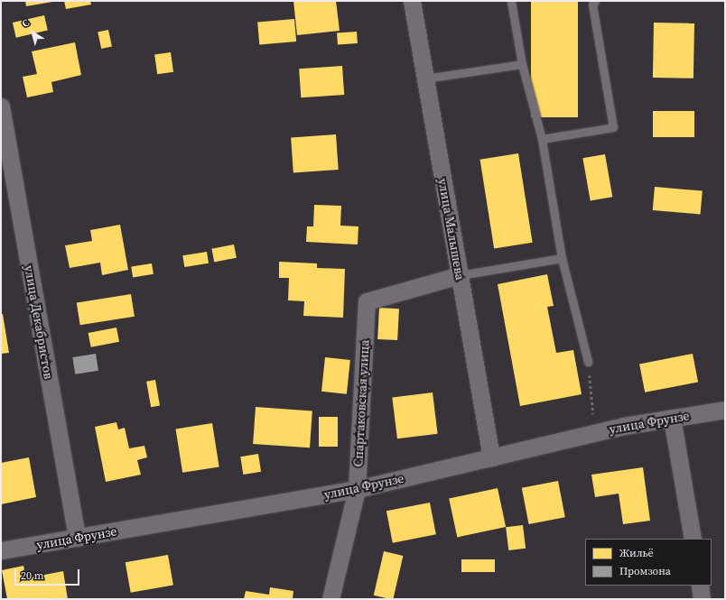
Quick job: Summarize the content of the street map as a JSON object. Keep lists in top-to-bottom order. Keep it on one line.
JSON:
{"streets":{"street":["улица Малышева","улица Декабристов","Спартаковская улица","улица Фрунзе"]},"crossings":[["улица Малышева","Спартаковская улица"],["улица Малышева","улица Фрунзе"],["улица Декабристов","улица Фрунзе"],["Спартаковская улица","улица Фрунзе"]],"legend":["Жильё","Промзона"],"scale_bar":"20 m","north":"top left"}
